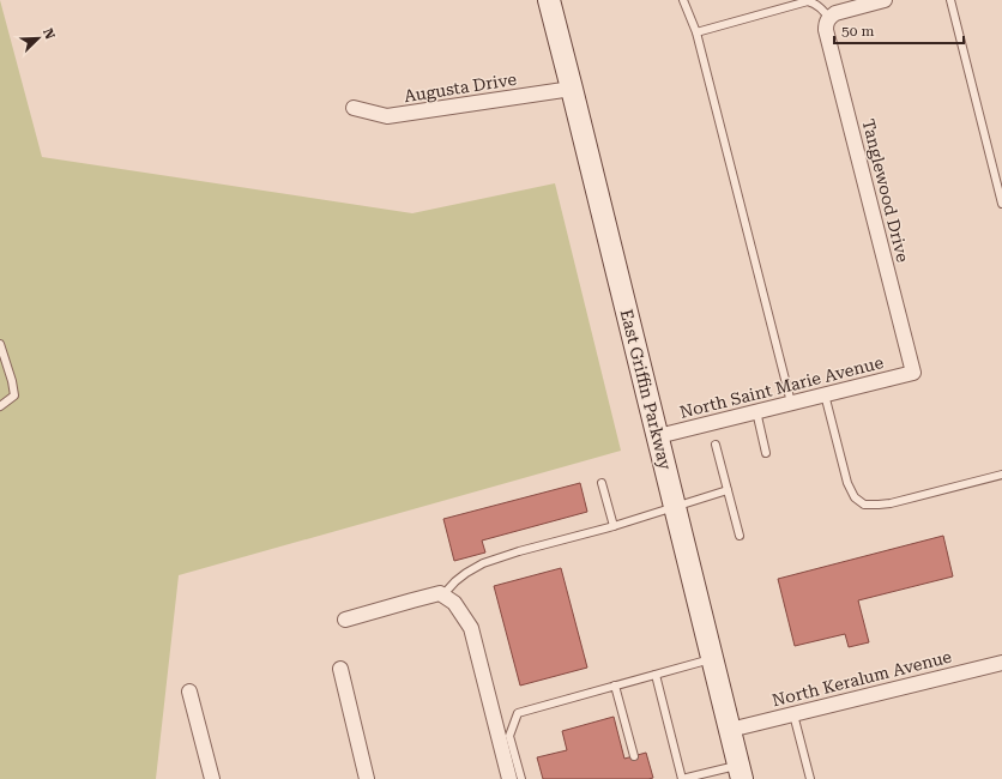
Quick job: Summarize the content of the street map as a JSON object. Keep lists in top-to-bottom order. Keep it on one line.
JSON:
{"streets":{"main road":["East Griffin Parkway"],"street":["Augusta Drive","Tanglewood Drive","North Saint Marie Avenue","North Keralum Avenue"]},"crossings":[["Augusta Drive","East Griffin Parkway"],["Tanglewood Drive","North Saint Marie Avenue"],["North Saint Marie Avenue","East Griffin Parkway"],["East Griffin Parkway","North Keralum Avenue"]],"scale_bar":"50 m","north":"top right"}
